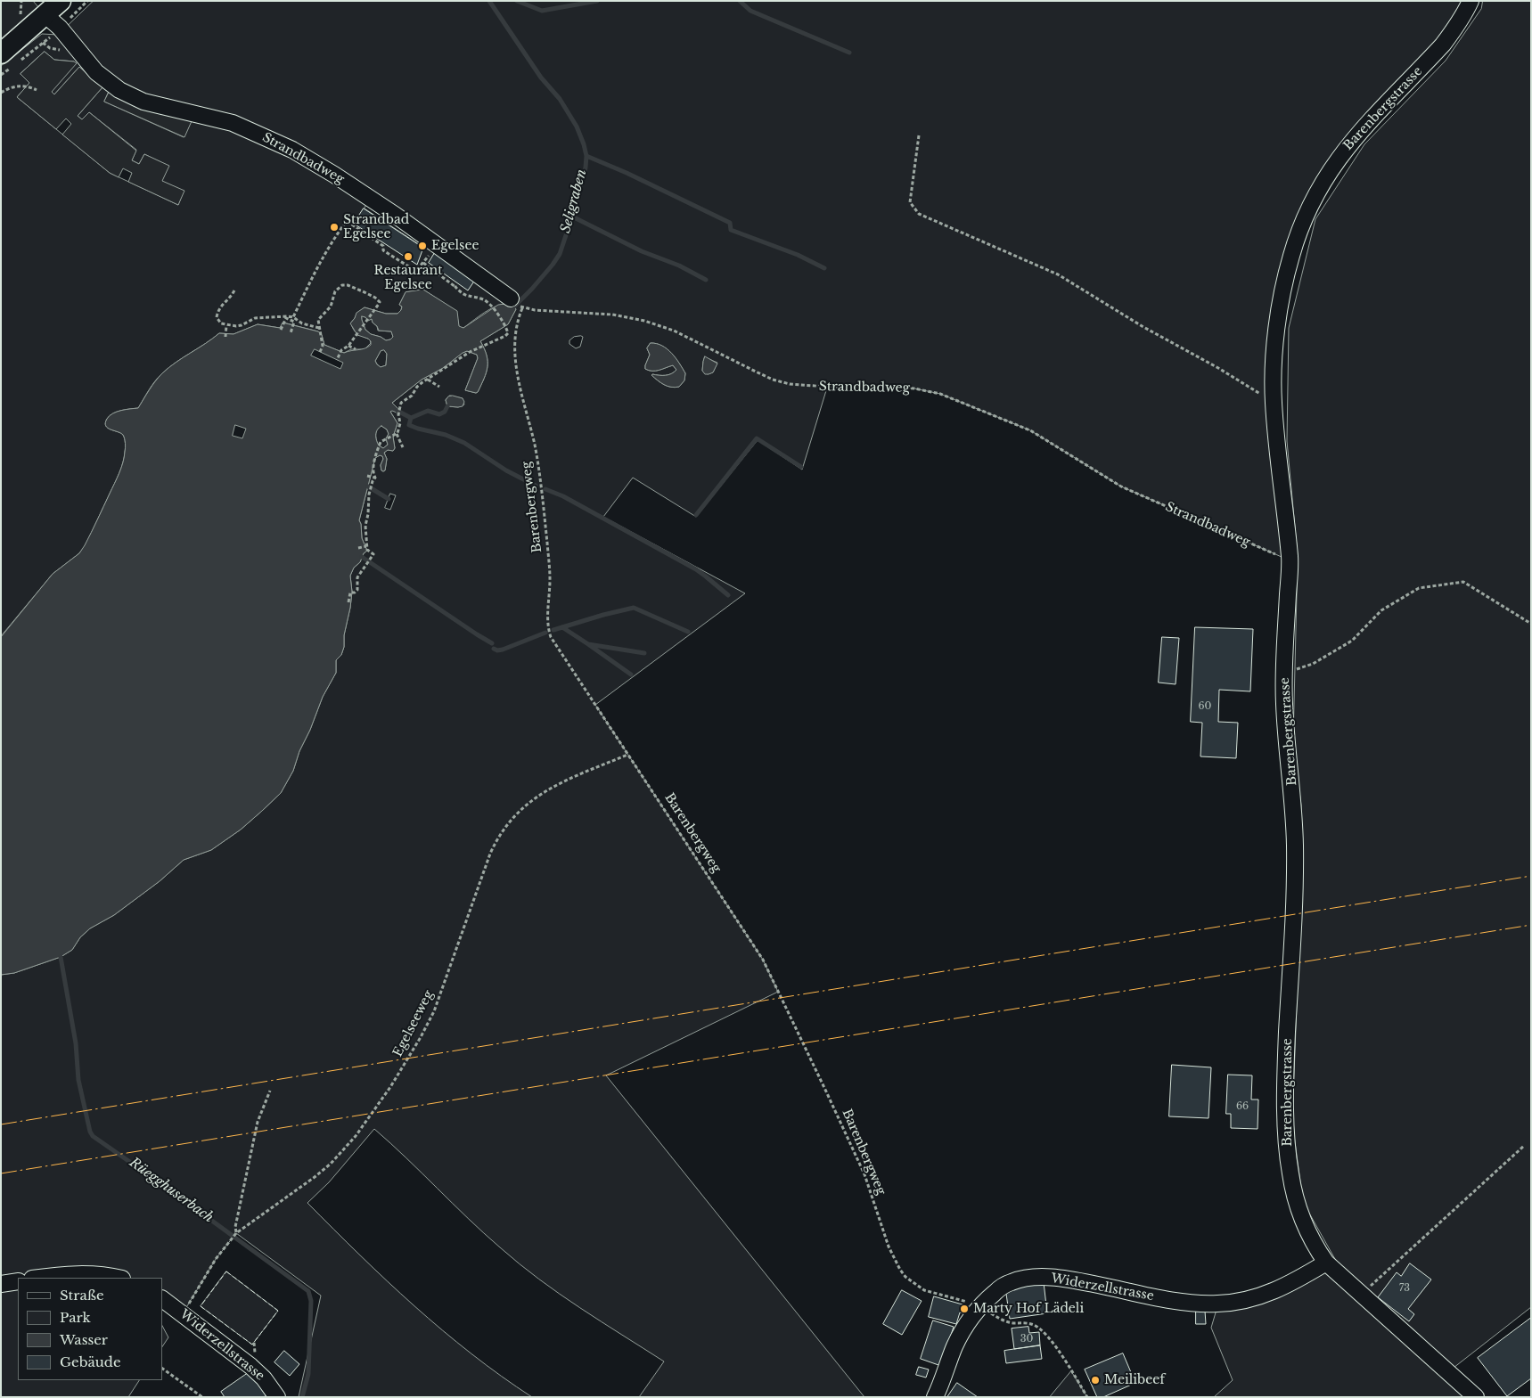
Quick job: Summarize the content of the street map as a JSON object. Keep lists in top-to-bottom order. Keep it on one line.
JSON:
{"streets":{"street":["Barenbergstrasse","Strandbadweg","Widerzellstrasse"],"path":["Barenbergweg","Egelseeweg"]},"crossings":[["Barenbergstrasse","Strandbadweg"],["Barenbergstrasse","Widerzellstrasse"],["Strandbadweg","Barenbergweg"],["Barenbergweg","Egelseeweg"],["Barenbergweg","Widerzellstrasse"]],"water":["Seligraben","Rüegghuserbach"],"places":["Strandbad Egelsee","Egelsee","Restaurant Egelsee","Marty Hof Lädeli","Meilibeef"],"house_numbers":["60","66","73","30"],"legend":["Straße","Park","Wasser","Gebäude"]}
